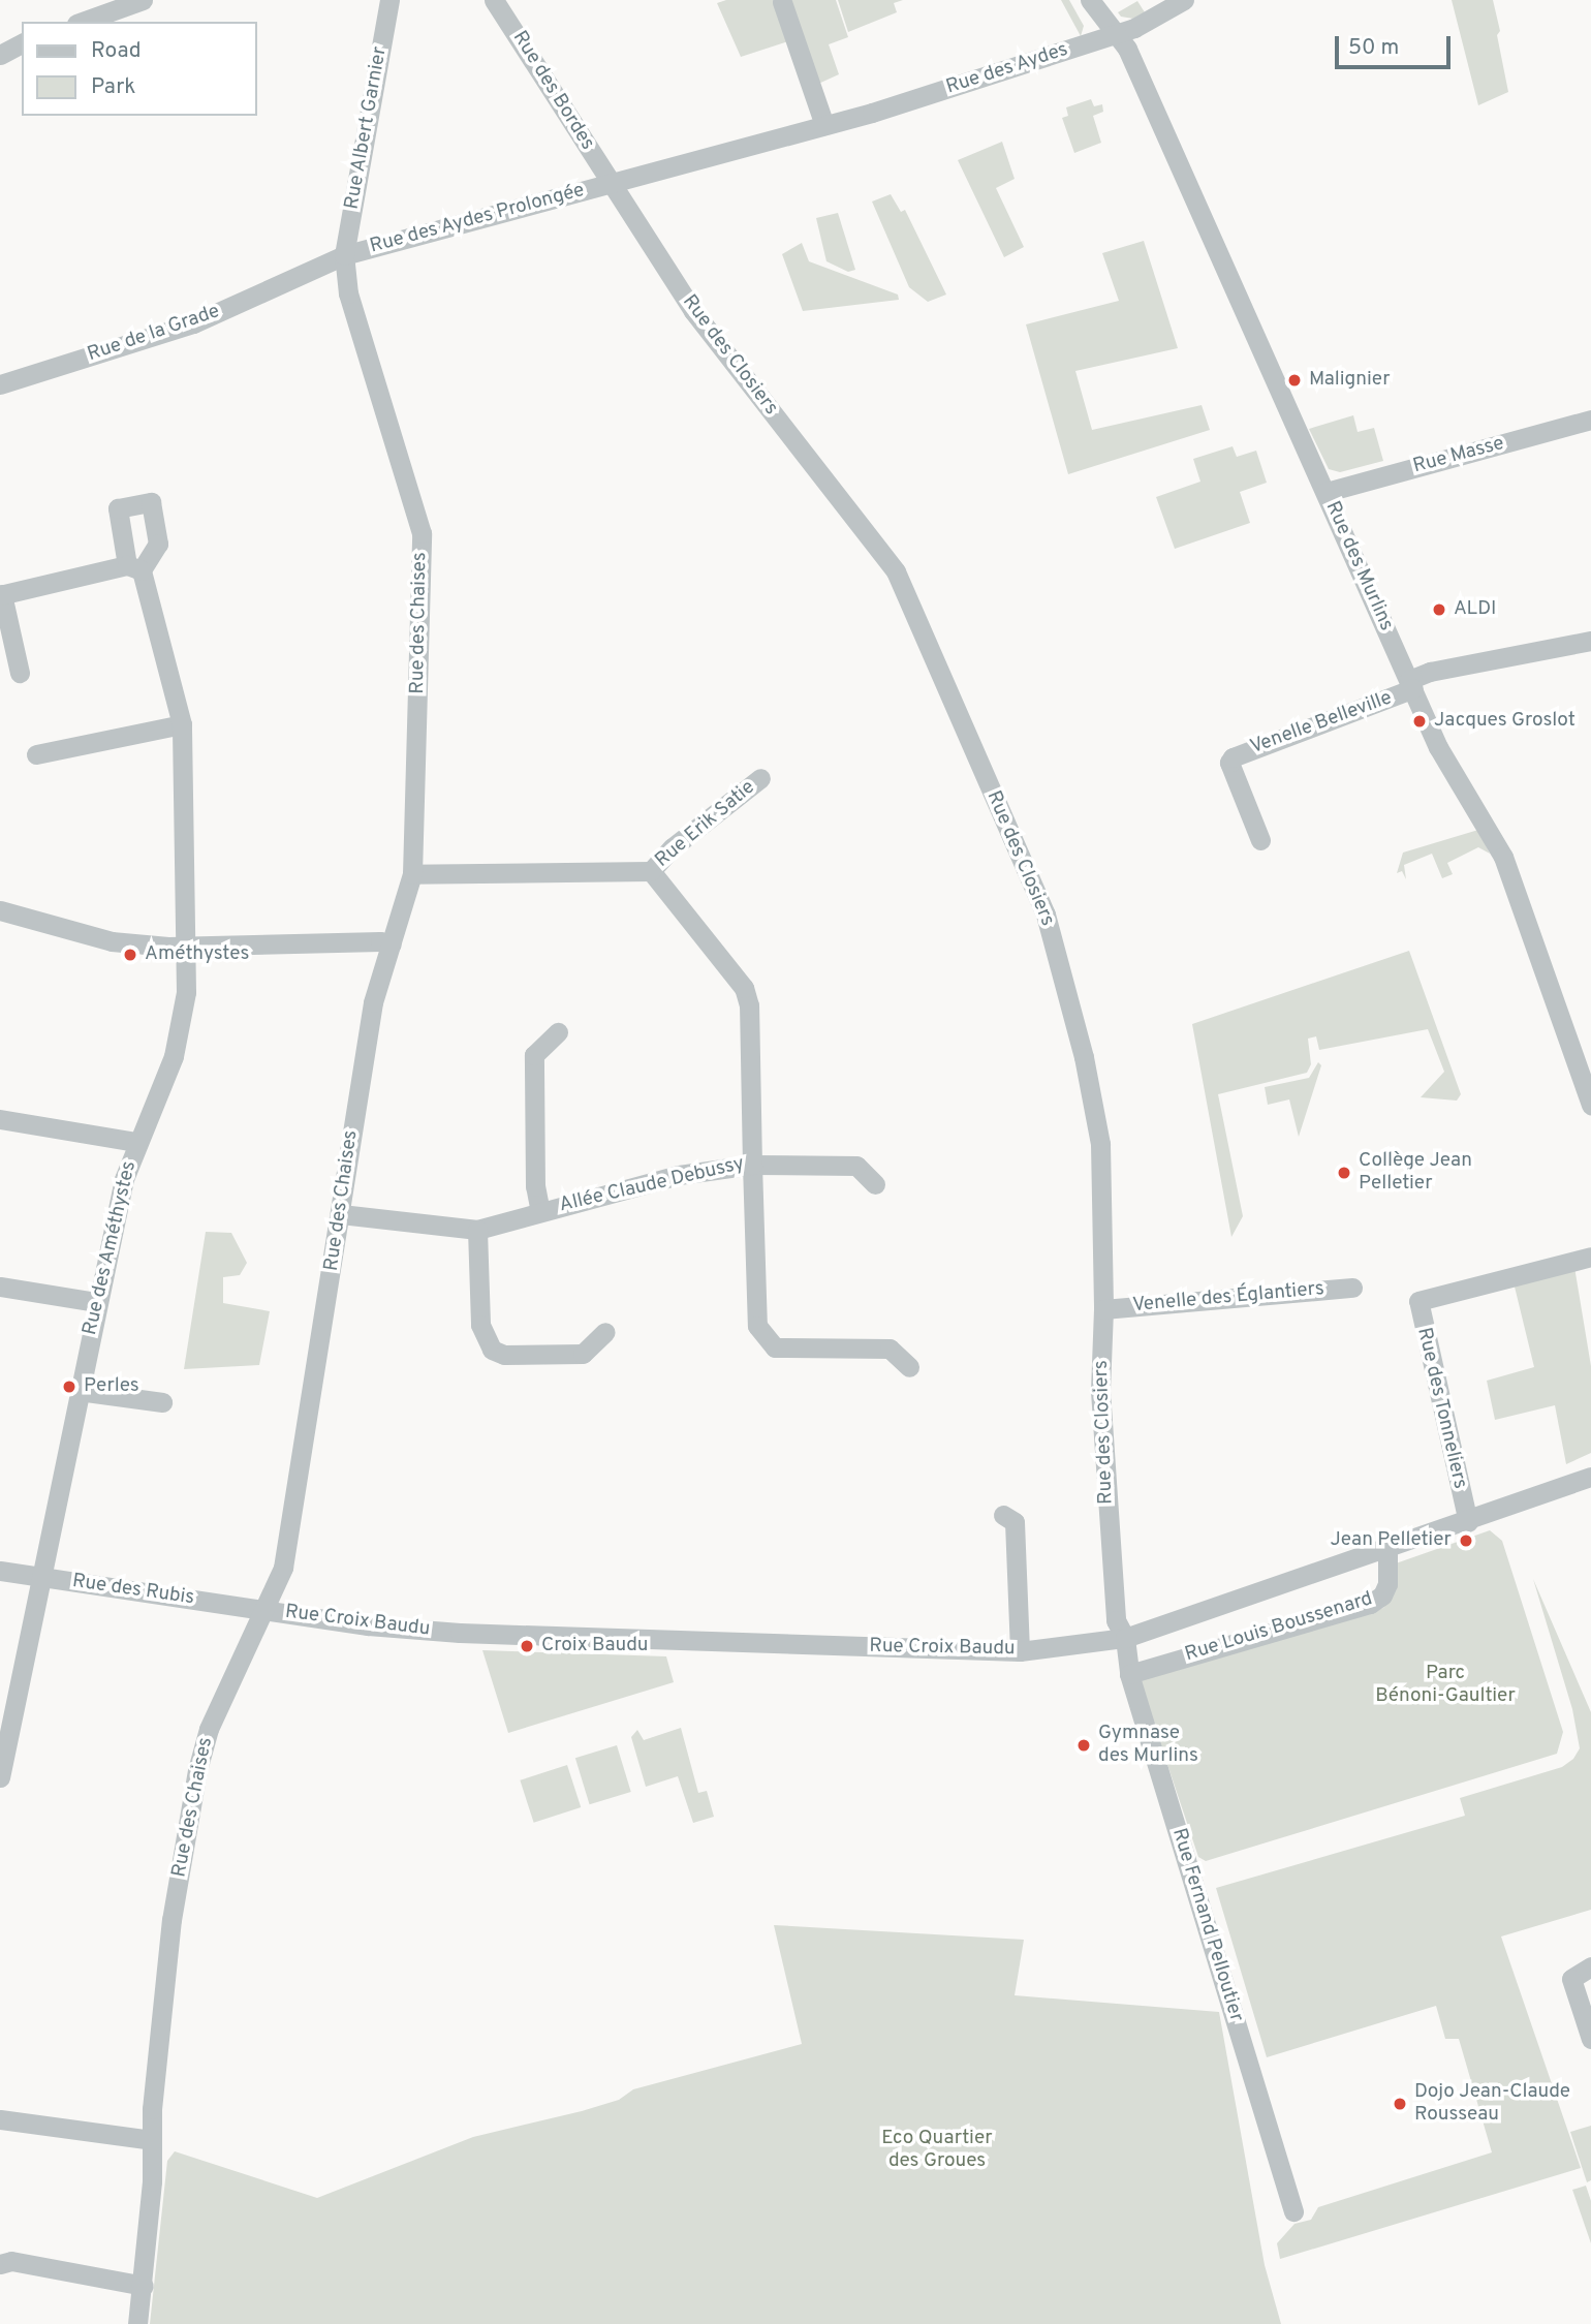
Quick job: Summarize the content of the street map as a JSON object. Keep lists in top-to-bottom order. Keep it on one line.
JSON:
{"streets":{"street":["Rue des Aydes","Rue des Bordes","Rue Albert Garnier","Rue des Aydes Prolongée","Rue de la Grade","Rue des Closiers","Rue Masse","Rue des Murlins","Rue des Chaises","Venelle Belleville","Rue Erik Satie","Allée Claude Debussy","Rue des Améthystes","Venelle des Églantiers","Rue des Tonneliers","Rue des Rubis","Rue Croix Baudu","Rue Louis Boussenard","Rue Fernand Pelloutier"]},"crossings":[["Rue des Aydes","Rue des Bordes"],["Rue des Aydes","Rue des Aydes Prolongée"],["Rue des Aydes","Rue des Closiers"],["Rue des Aydes","Rue des Murlins"],["Rue des Bordes","Rue des Aydes Prolongée"],["Rue des Bordes","Rue des Closiers"],["Rue Albert Garnier","Rue des Aydes Prolongée"],["Rue Albert Garnier","Rue de la Grade"],["Rue Albert Garnier","Rue des Chaises"],["Rue des Aydes Prolongée","Rue de la Grade"],["Rue des Aydes Prolongée","Rue des Closiers"],["Rue des Aydes Prolongée","Rue des Chaises"],["Rue de la Grade","Rue des Chaises"],["Rue des Closiers","Venelle des Églantiers"],["Rue des Closiers","Rue Croix Baudu"],["Rue des Closiers","Rue Fernand Pelloutier"],["Rue Masse","Rue des Murlins"],["Rue des Murlins","Venelle Belleville"],["Rue des Chaises","Allée Claude Debussy"],["Rue des Chaises","Rue des Rubis"],["Rue des Chaises","Rue Croix Baudu"],["Rue Erik Satie","Allée Claude Debussy"],["Rue des Améthystes","Rue des Rubis"],["Rue des Tonneliers","Rue Croix Baudu"],["Rue des Rubis","Rue Croix Baudu"],["Rue Croix Baudu","Rue Louis Boussenard"],["Rue Croix Baudu","Rue Fernand Pelloutier"],["Rue Louis Boussenard","Rue Fernand Pelloutier"]],"parks":["Parc Bénoni-Gaultier","Eco Quartier des Groues"],"places":["Malignier","ALDI","Jacques Groslot","Améthystes","Collège Jean Pelletier","Perles","Jean Pelletier","Croix Baudu","Gymnase des Murlins","Dojo Jean-Claude Rousseau"],"legend":["Road","Park"],"scale_bar":"50 m"}
